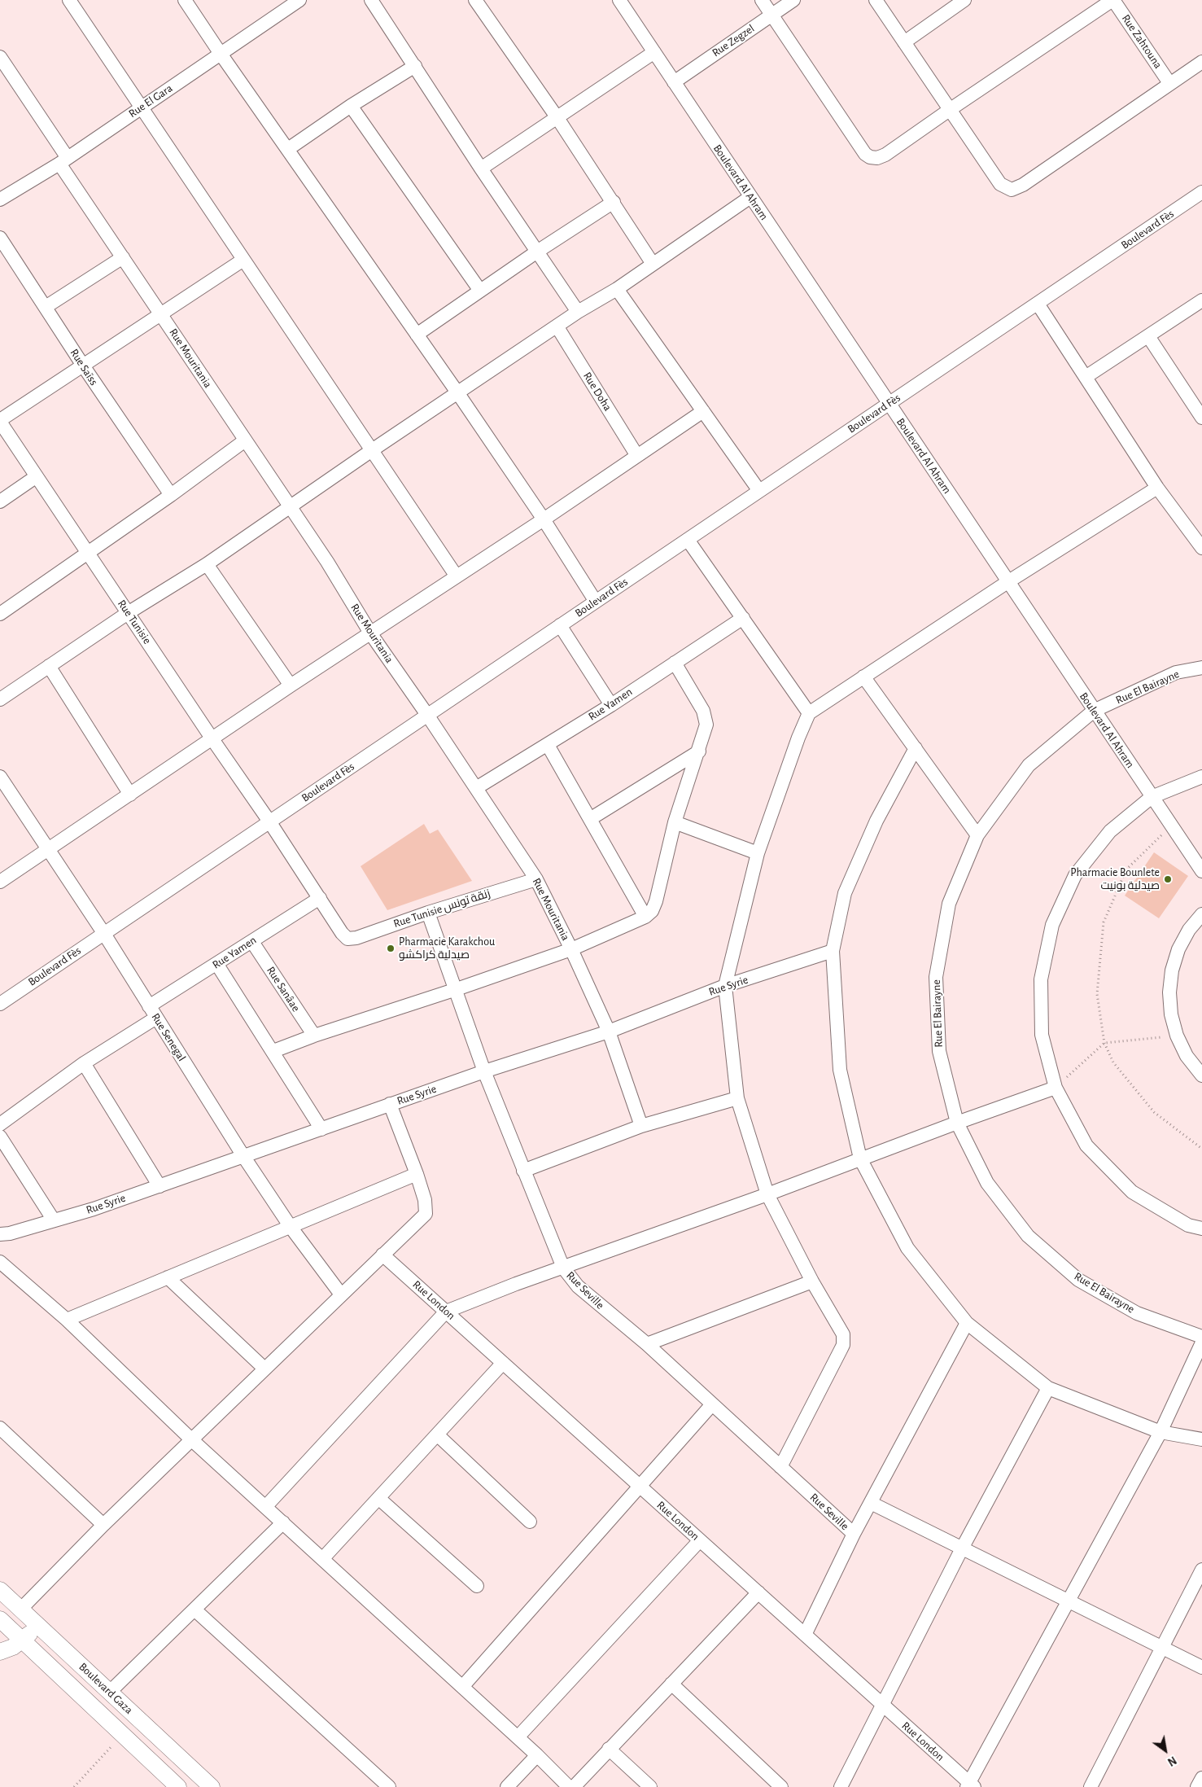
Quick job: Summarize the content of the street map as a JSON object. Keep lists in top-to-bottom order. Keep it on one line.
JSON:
{"streets":{"street":["Rue Zegzel","Rue Zahtouna","Rue El Gara","Boulevard Al Ahram","Boulevard Fès","Rue Mouritania","Rue Saïss","Rue Doha","Rue Tunisie","Rue El Bairayne","Rue Yamen","Rue Tunisie زنقة تونس","Rue Syrie","Rue Sanâae","Rue Senegal","Rue Seville","Rue London","Boulevard Gaza"]},"crossings":[["Rue Zegzel","Boulevard Al Ahram"],["Rue El Gara","Rue Mouritania"],["Boulevard Al Ahram","Boulevard Fès"],["Boulevard Al Ahram","Rue El Bairayne"],["Boulevard Fès","Rue Mouritania"],["Boulevard Fès","Rue Tunisie"],["Boulevard Fès","Rue Senegal"],["Rue Mouritania","Rue Yamen"],["Rue Mouritania","Rue Tunisie زنقة تونس"],["Rue Mouritania","Rue Syrie"],["Rue Tunisie","Rue Yamen"],["Rue Tunisie","Rue Tunisie زنقة تونس"],["Rue Yamen","Rue Sanâae"],["Rue Yamen","Rue Senegal"],["Rue Tunisie زنقة تونس","Rue Seville"],["Rue Syrie","Rue Senegal"],["Rue Syrie","Rue Seville"]],"places":["Pharmacie Bounlete صيدلية بونيت","Pharmacie Karakchou صيدلية كراكشو"],"north":"bottom right"}
